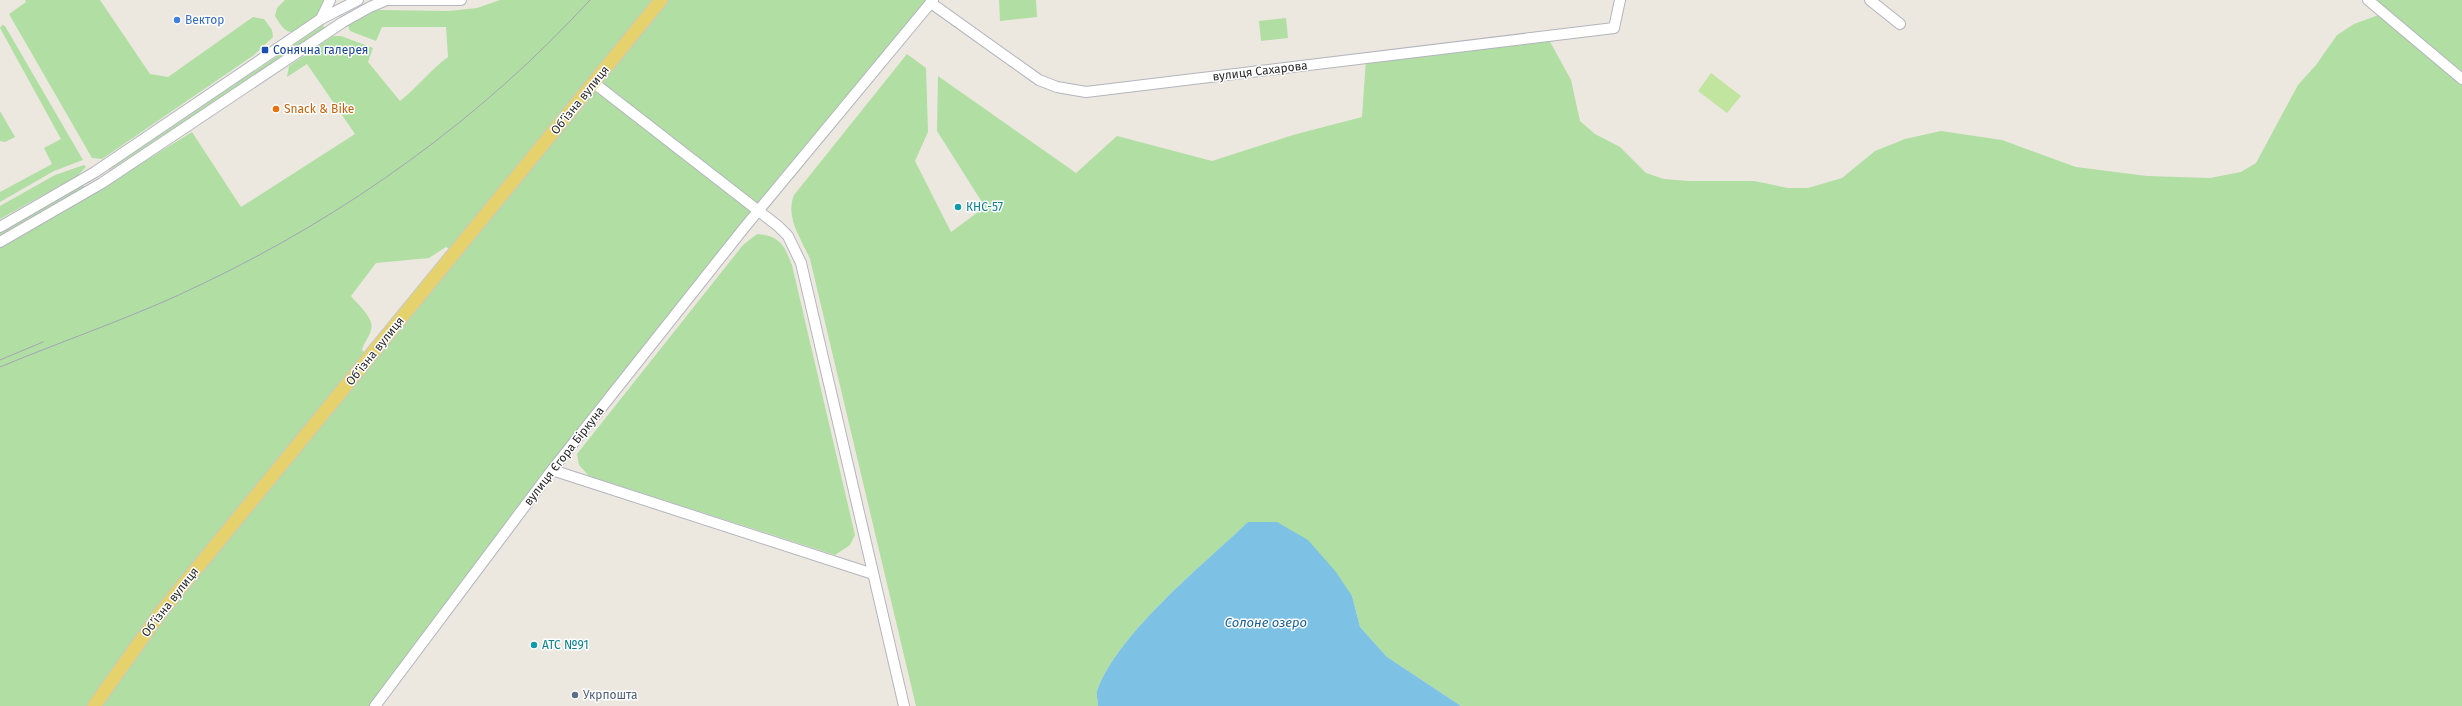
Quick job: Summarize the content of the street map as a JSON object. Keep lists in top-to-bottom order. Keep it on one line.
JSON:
{"streets":{"main road":["Обʼїзна вулиця"],"street":["вулиця Сахарова","вулиця Єгора Біркуна"]},"crossings":[["вулиця Сахарова","вулиця Єгора Біркуна"]],"water":["Солоне озеро"],"places":{"other":["Вектор","Snack & Bike","КНС-57","АТС №91","Укрпошта"],"transit":["Сонячна галерея"]}}
